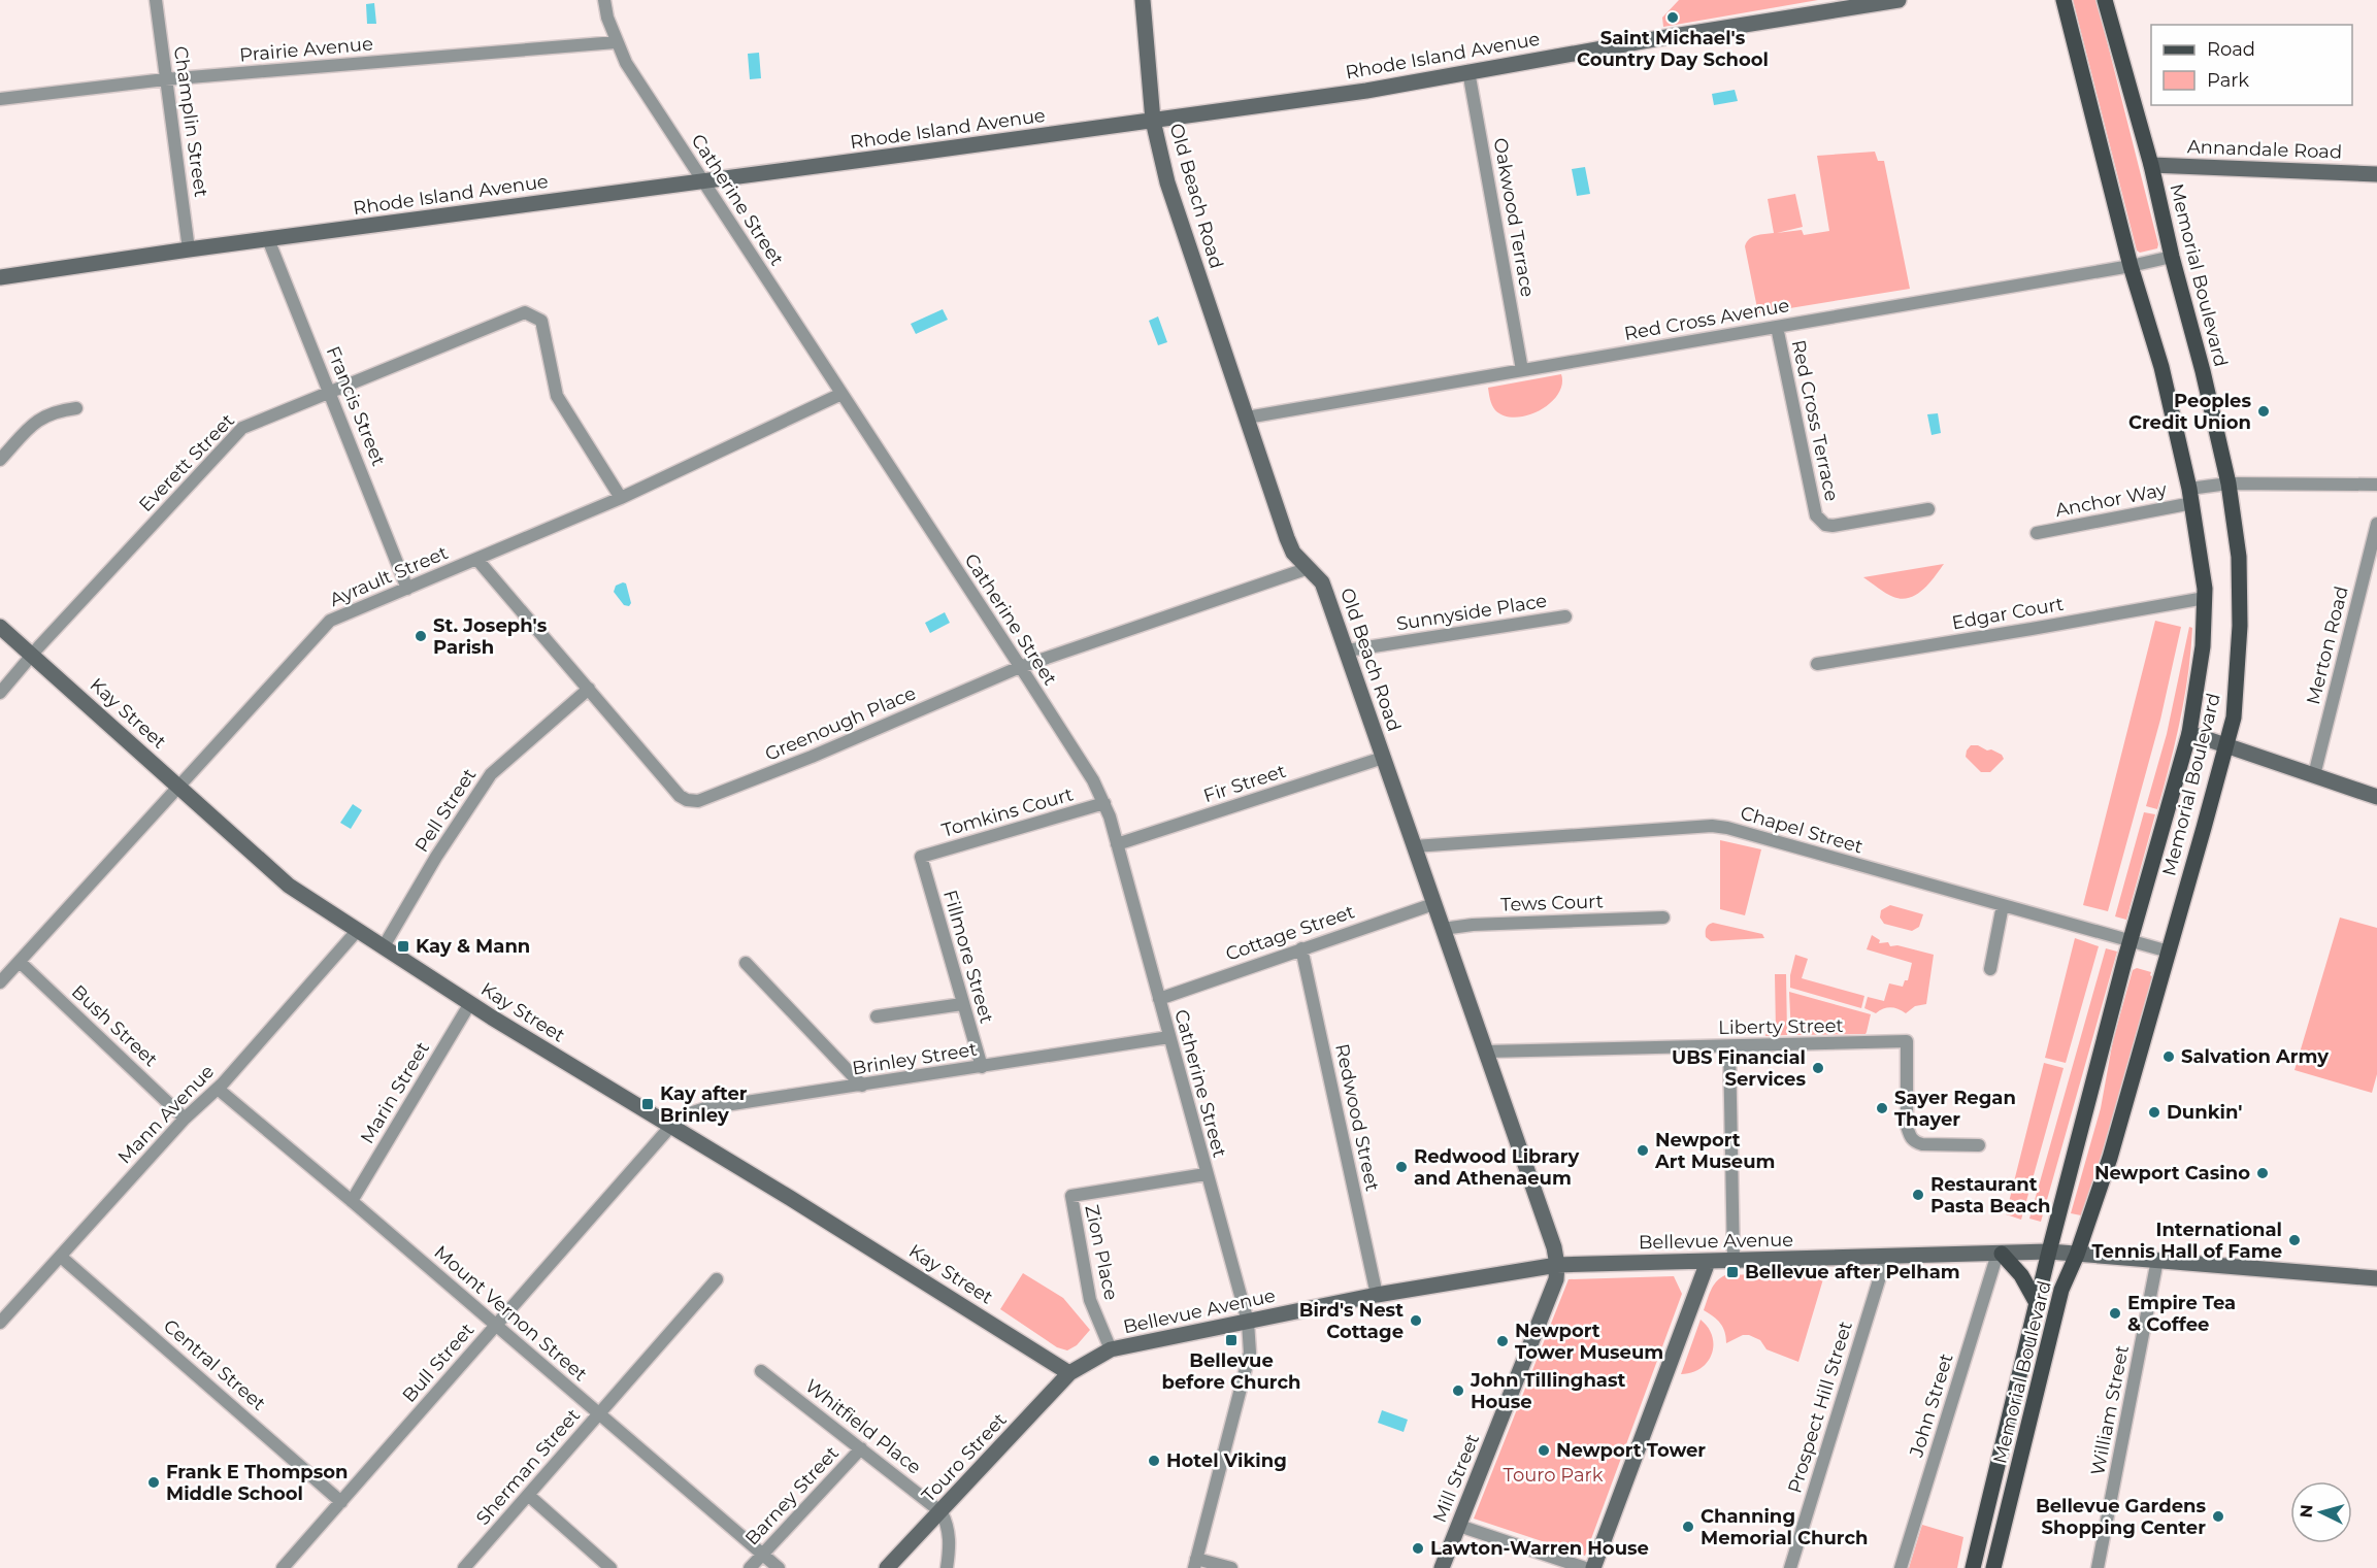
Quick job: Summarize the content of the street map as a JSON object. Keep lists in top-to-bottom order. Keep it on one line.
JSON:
{"streets":{"main road":["Memorial Boulevard"],"street":["Prairie Avenue","Rhode Island Avenue","Champlin Street","Annandale Road","Old Beach Road","Catherine Street","Oakwood Terrace","Red Cross Avenue","Francis Street","Red Cross Terrace","Everett Street","Anchor Way","Ayrault Street","Sunnyside Place","Edgar Court","Merton Road","Kay Street","Greenough Place","Fir Street","Pell Street","Tomkins Court","Chapel Street","Tews Court","Cottage Street","Fillmore Street","Bush Street","Liberty Street","Brinley Street","Marin Street","Mann Avenue","Redwood Street","Bellevue Avenue","Zion Place","Mount Vernon Street","Bull Street","Central Street","John Street","Prospect Hill Street","William Street","Whitfield Place","Touro Street","Sherman Street","Mill Street","Barney Street"]},"crossings":[["Prairie Avenue","Champlin Street"],["Prairie Avenue","Catherine Street"],["Rhode Island Avenue","Champlin Street"],["Rhode Island Avenue","Old Beach Road"],["Rhode Island Avenue","Catherine Street"],["Rhode Island Avenue","Oakwood Terrace"],["Rhode Island Avenue","Francis Street"],["Annandale Road","Memorial Boulevard"],["Old Beach Road","Red Cross Avenue"],["Old Beach Road","Sunnyside Place"],["Old Beach Road","Greenough Place"],["Old Beach Road","Fir Street"],["Old Beach Road","Chapel Street"],["Old Beach Road","Tews Court"],["Old Beach Road","Cottage Street"],["Old Beach Road","Liberty Street"],["Old Beach Road","Bellevue Avenue"],["Old Beach Road","Mill Street"],["Catherine Street","Ayrault Street"],["Catherine Street","Greenough Place"],["Catherine Street","Fir Street"],["Catherine Street","Tomkins Court"],["Catherine Street","Cottage Street"],["Catherine Street","Brinley Street"],["Catherine Street","Bellevue Avenue"],["Catherine Street","Zion Place"],["Oakwood Terrace","Red Cross Avenue"],["Memorial Boulevard","Red Cross Avenue"],["Memorial Boulevard","Anchor Way"],["Memorial Boulevard","Edgar Court"],["Memorial Boulevard","Chapel Street"],["Memorial Boulevard","Bellevue Avenue"],["Red Cross Avenue","Red Cross Terrace"],["Francis Street","Everett Street"],["Francis Street","Ayrault Street"],["Everett Street","Ayrault Street"],["Everett Street","Kay Street"],["Ayrault Street","Kay Street"],["Ayrault Street","Greenough Place"],["Ayrault Street","Bush Street"],["Kay Street","Pell Street"],["Kay Street","Brinley Street"],["Kay Street","Marin Street"],["Kay Street","Mann Avenue"],["Kay Street","Bellevue Avenue"],["Kay Street","Bull Street"],["Kay Street","Touro Street"],["Greenough Place","Pell Street"],["Tomkins Court","Fillmore Street"],["Cottage Street","Redwood Street"],["Fillmore Street","Brinley Street"],["Bush Street","Mann Avenue"],["Brinley Street","Bull Street"],["Marin Street","Mount Vernon Street"],["Mann Avenue","Mount Vernon Street"],["Mann Avenue","Central Street"],["Redwood Street","Bellevue Avenue"],["Bellevue Avenue","Zion Place"],["Bellevue Avenue","John Street"],["Bellevue Avenue","Prospect Hill Street"],["Bellevue Avenue","William Street"],["Bellevue Avenue","Touro Street"],["Bellevue Avenue","Mill Street"],["Mount Vernon Street","Bull Street"],["Mount Vernon Street","Sherman Street"],["Mount Vernon Street","Barney Street"],["Bull Street","Central Street"],["Whitfield Place","Touro Street"],["Whitfield Place","Barney Street"]],"parks":["Touro Park"],"places":{"other":["Saint Michael's Country Day School","Peoples Credit Union","St. Joseph's Parish","Salvation Army","UBS Financial Services","Sayer Regan Thayer","Dunkin'","Newport Art Museum","Redwood Library and Athenaeum","Newport Casino","Restaurant Pasta Beach","International Tennis Hall of Fame","Empire Tea & Coffee","Bird's Nest Cottage","Newport Tower Museum","John Tillinghast House","Newport Tower","Hotel Viking","Frank E Thompson Middle School","Bellevue Gardens Shopping Center","Channing Memorial Church","Lawton-Warren House"],"transit":["Kay & Mann","Kay after Brinley","Bellevue after Pelham","Bellevue before Church"]},"legend":["Road","Park"],"north":"left"}
